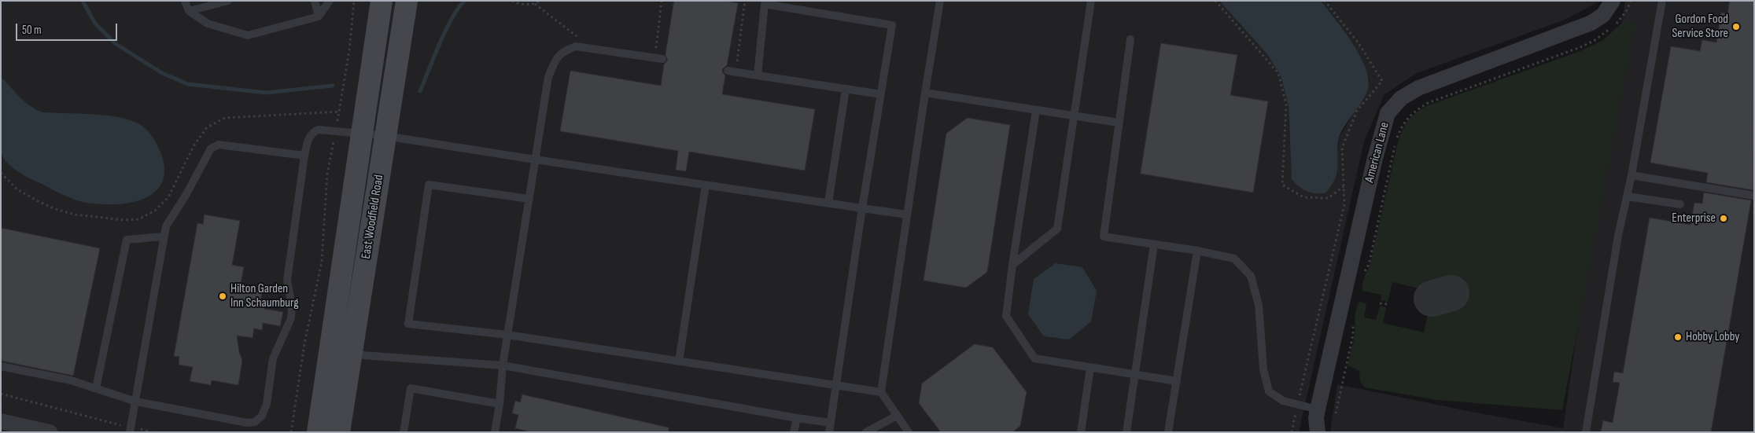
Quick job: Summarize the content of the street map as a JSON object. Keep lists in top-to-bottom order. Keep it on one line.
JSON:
{"streets":{"street":["American Lane","East Woodfield Road"]},"places":["Gordon Food Service Store","Enterprise","Hilton Garden Inn Schaumburg","Hobby Lobby"],"scale_bar":"50 m"}
